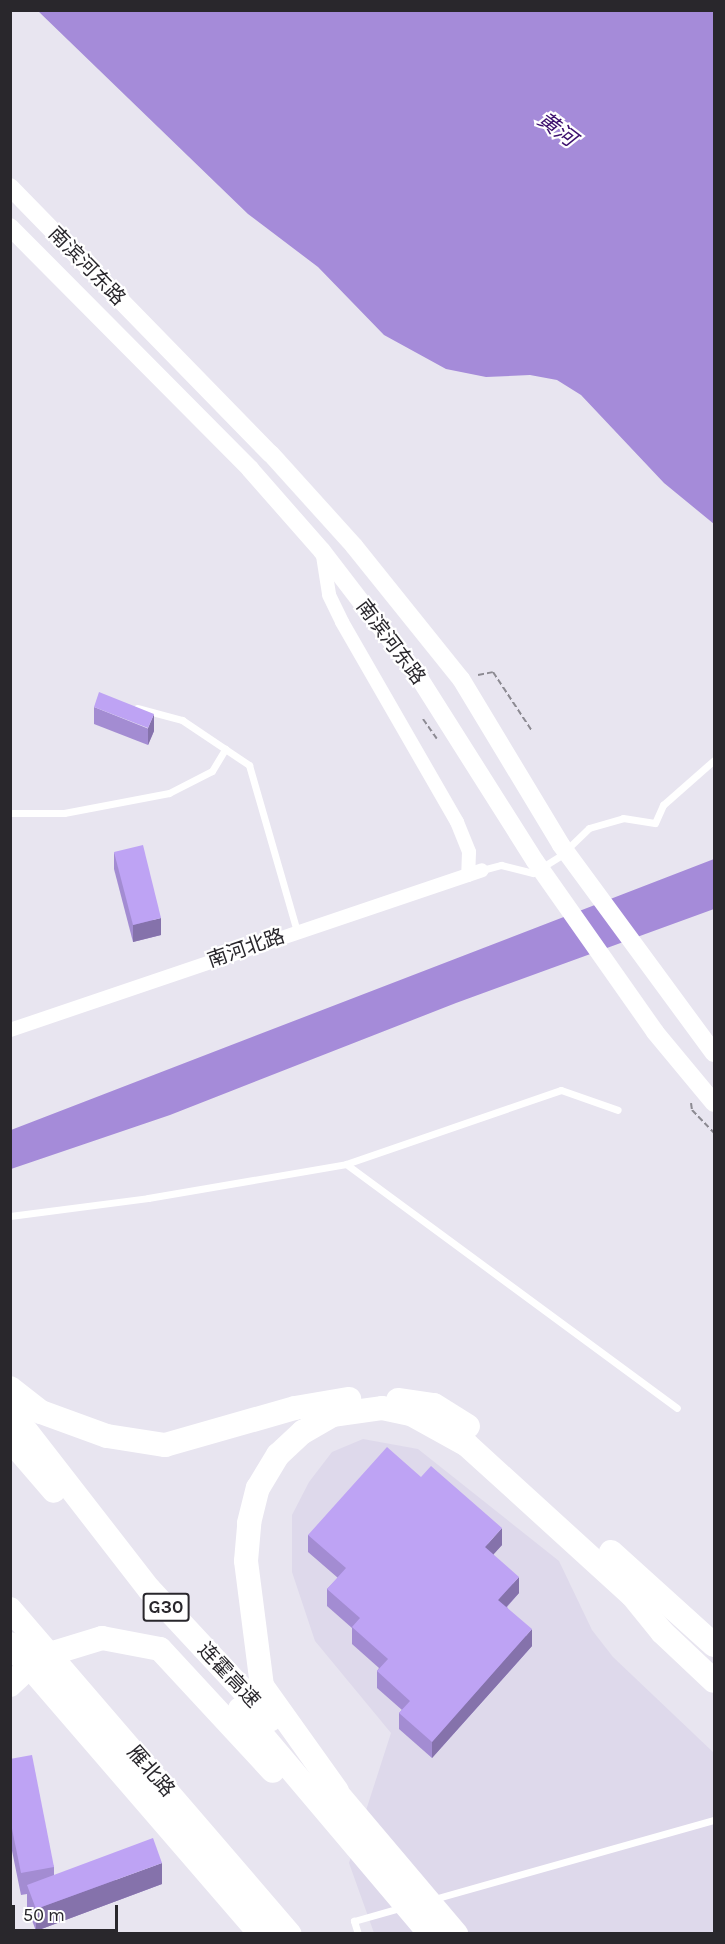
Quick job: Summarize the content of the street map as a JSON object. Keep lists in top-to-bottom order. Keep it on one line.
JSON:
{"streets":{"highway":["G30","连霍高速","雁北路"],"main road":["南滨河东路"],"street":["南河北路"]},"water":["黄河"],"scale_bar":"50 m"}
